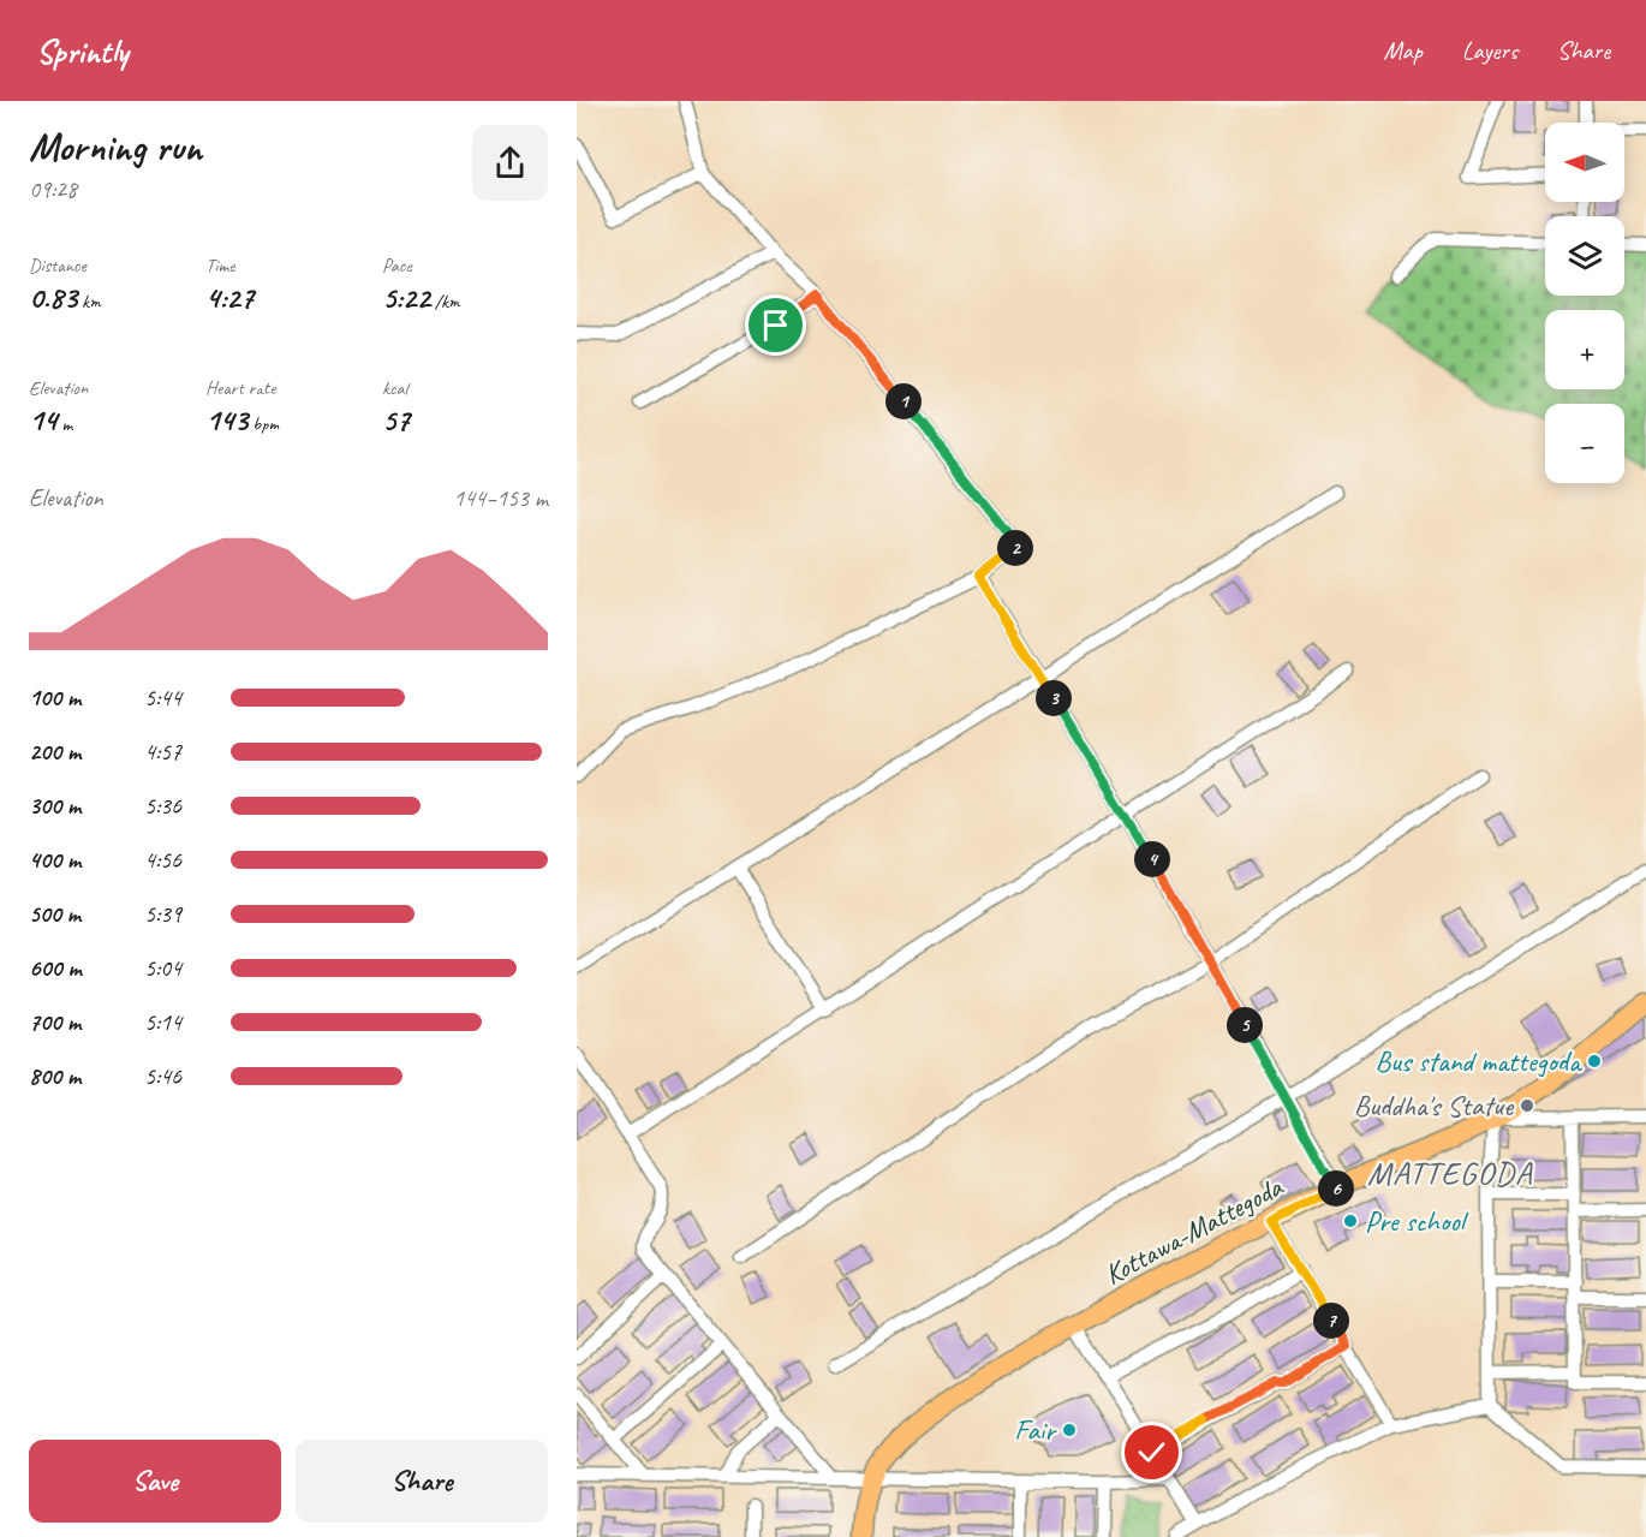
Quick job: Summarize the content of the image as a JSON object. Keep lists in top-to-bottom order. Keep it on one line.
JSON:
{"streets":{"main road":["Kottawa-Mattegoda"]},"districts":["MATTEGODA"],"places":["Bus stand mattegoda","Buddha's Statue","Pre school","Fair"],"north":"left","page":{"header":"Sprintly","nav":["Map","Layers","Share"],"heading":["Morning run","09:28"],"map_buttons":["+","−"],"stats":[["Distance","0.83 km"],["Time","4:27"],["Pace","5:22 /km"],["Elevation","14 m"],["Heart rate","143 bpm"],["kcal","57"]],"pins":["1","2","3","4","5","6","7"],"chart":["Elevation","144–153 m"],"list":[{"name":"100 m","note":"5:44"},{"name":"200 m","note":"4:57"},{"name":"300 m","note":"5:36"},{"name":"400 m","note":"4:56"},{"name":"500 m","note":"5:39"},{"name":"600 m","note":"5:04"},{"name":"700 m","note":"5:14"},{"name":"800 m","note":"5:46"}],"buttons":["Save","Share"]}}
